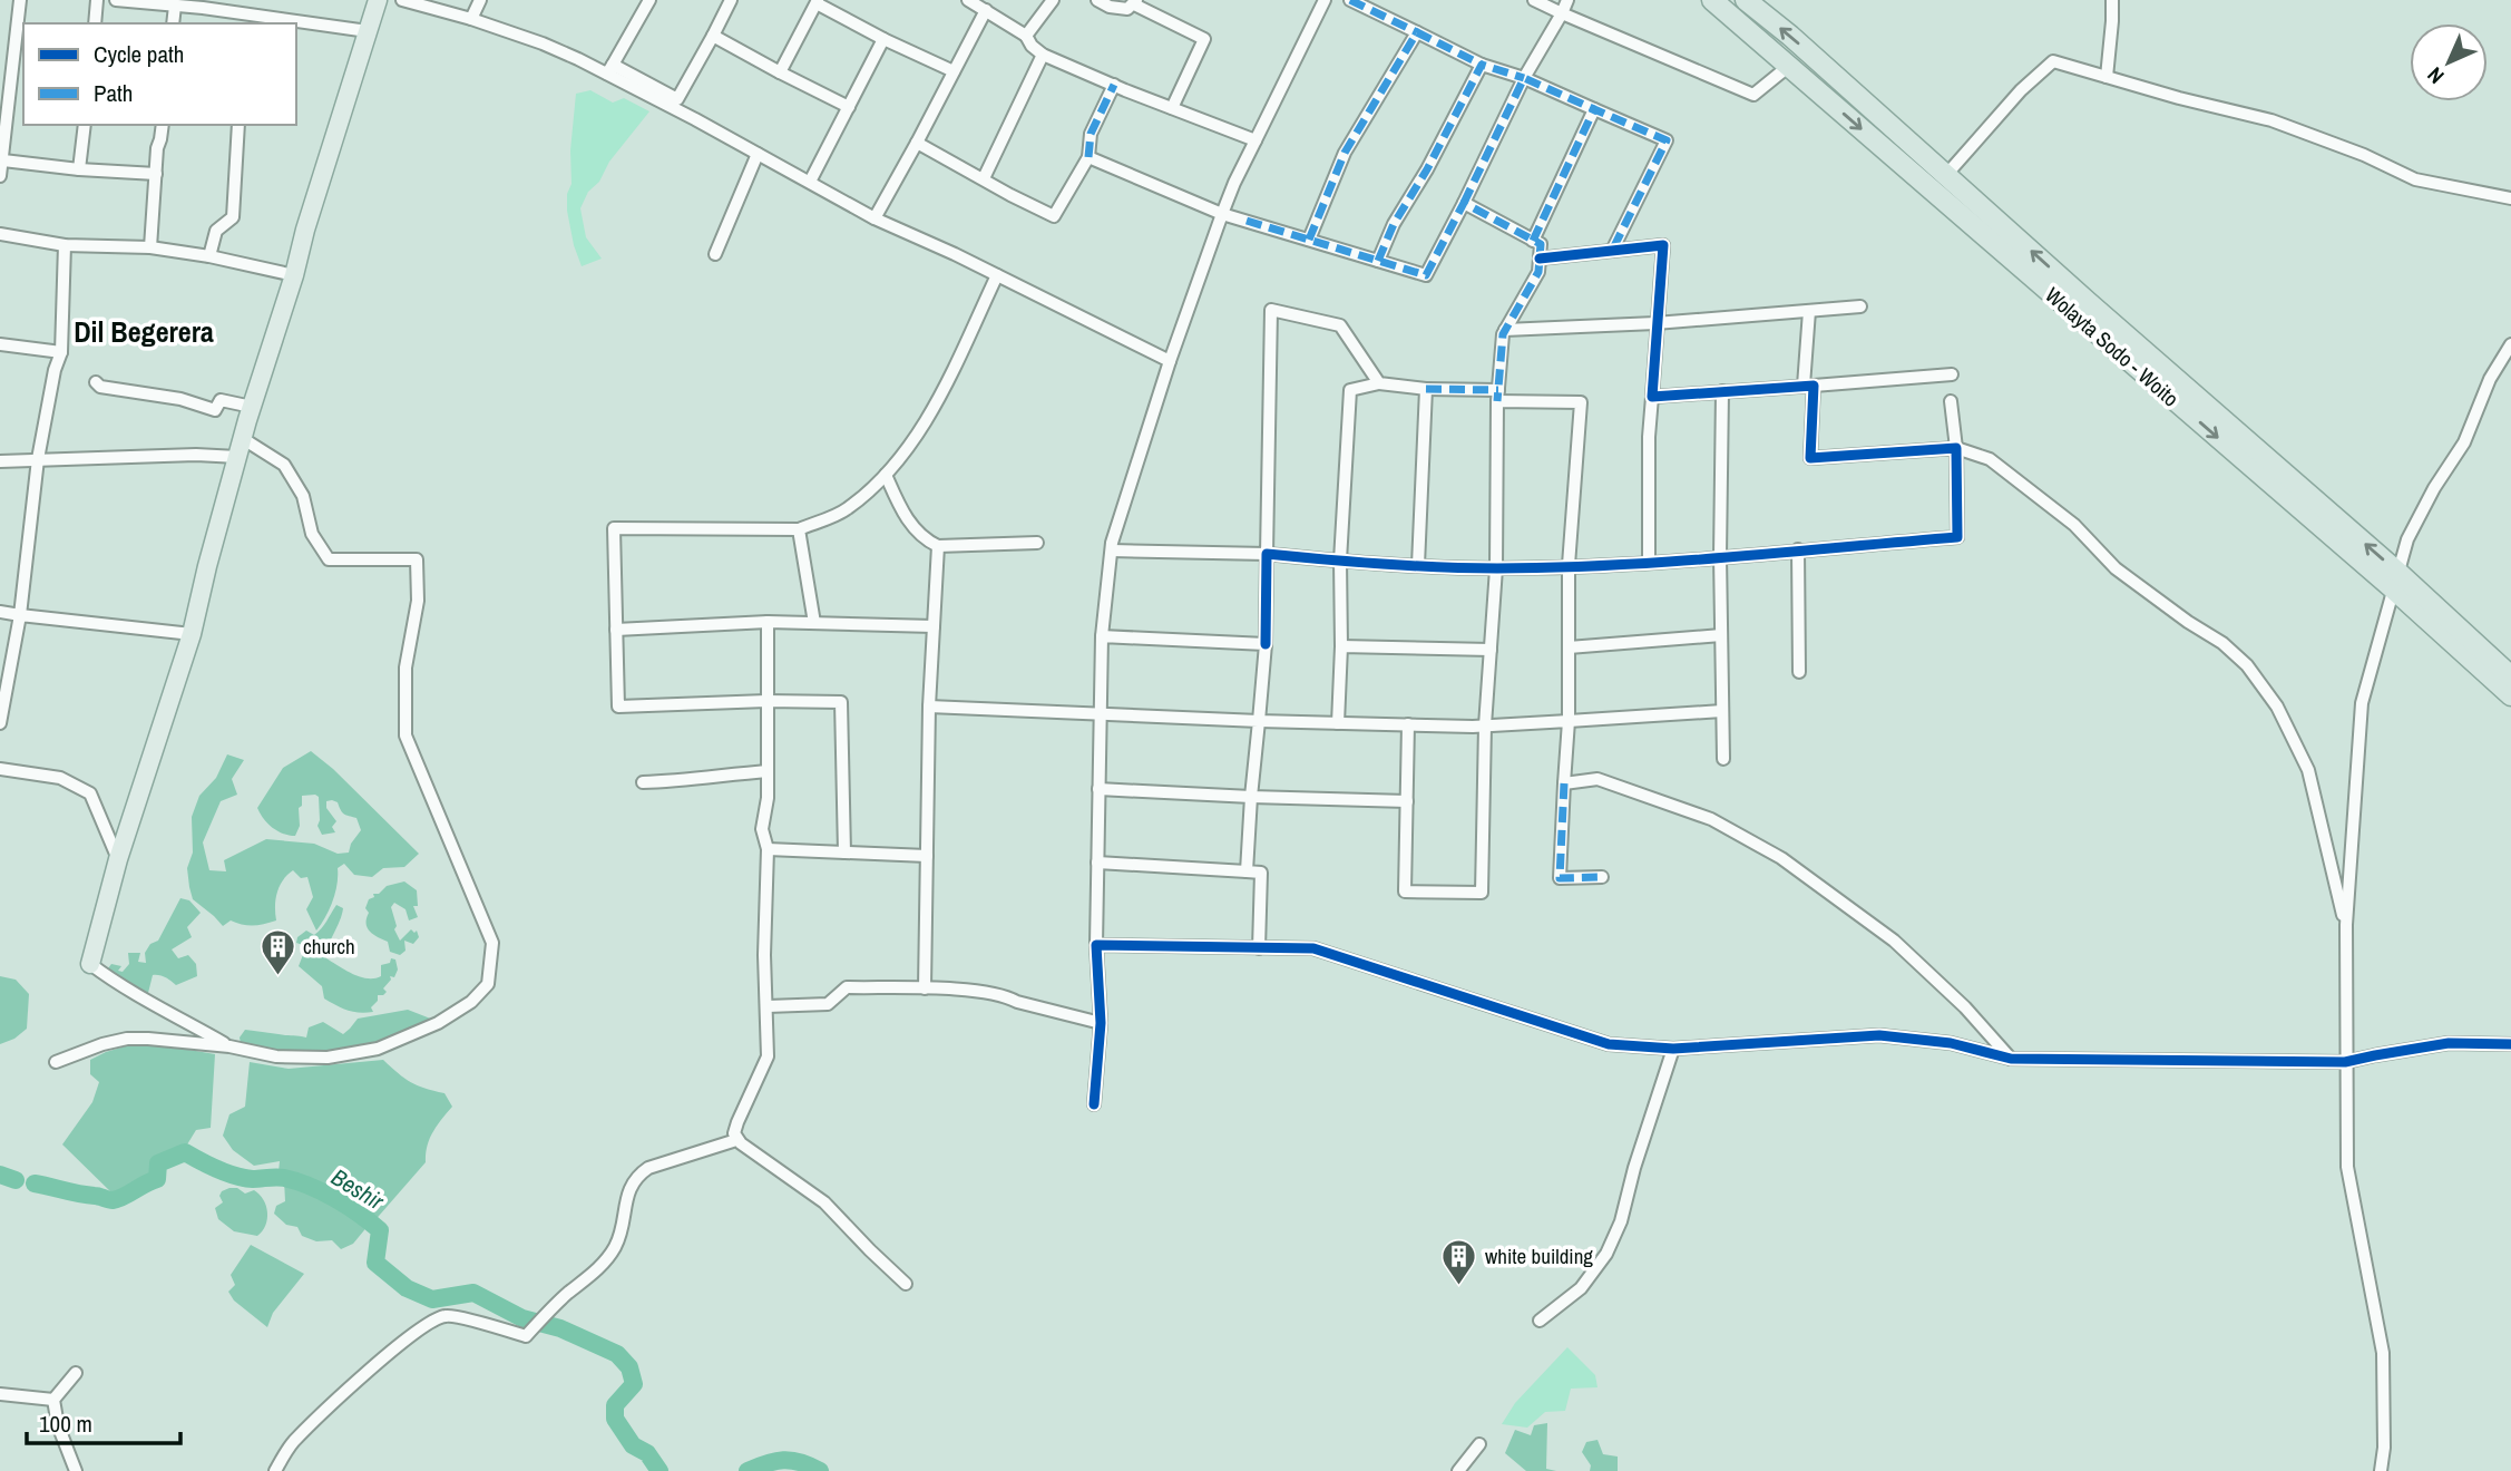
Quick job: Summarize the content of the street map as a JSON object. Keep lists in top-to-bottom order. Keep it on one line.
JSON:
{"streets":{"highway":["Wolayta Sodo - Woito"]},"districts":["Dil Begerera"],"water":["Beshir"],"places":{"building":["church","white building"]},"legend":["Cycle path","Path"],"scale_bar":"100 m","north":"bottom left"}
